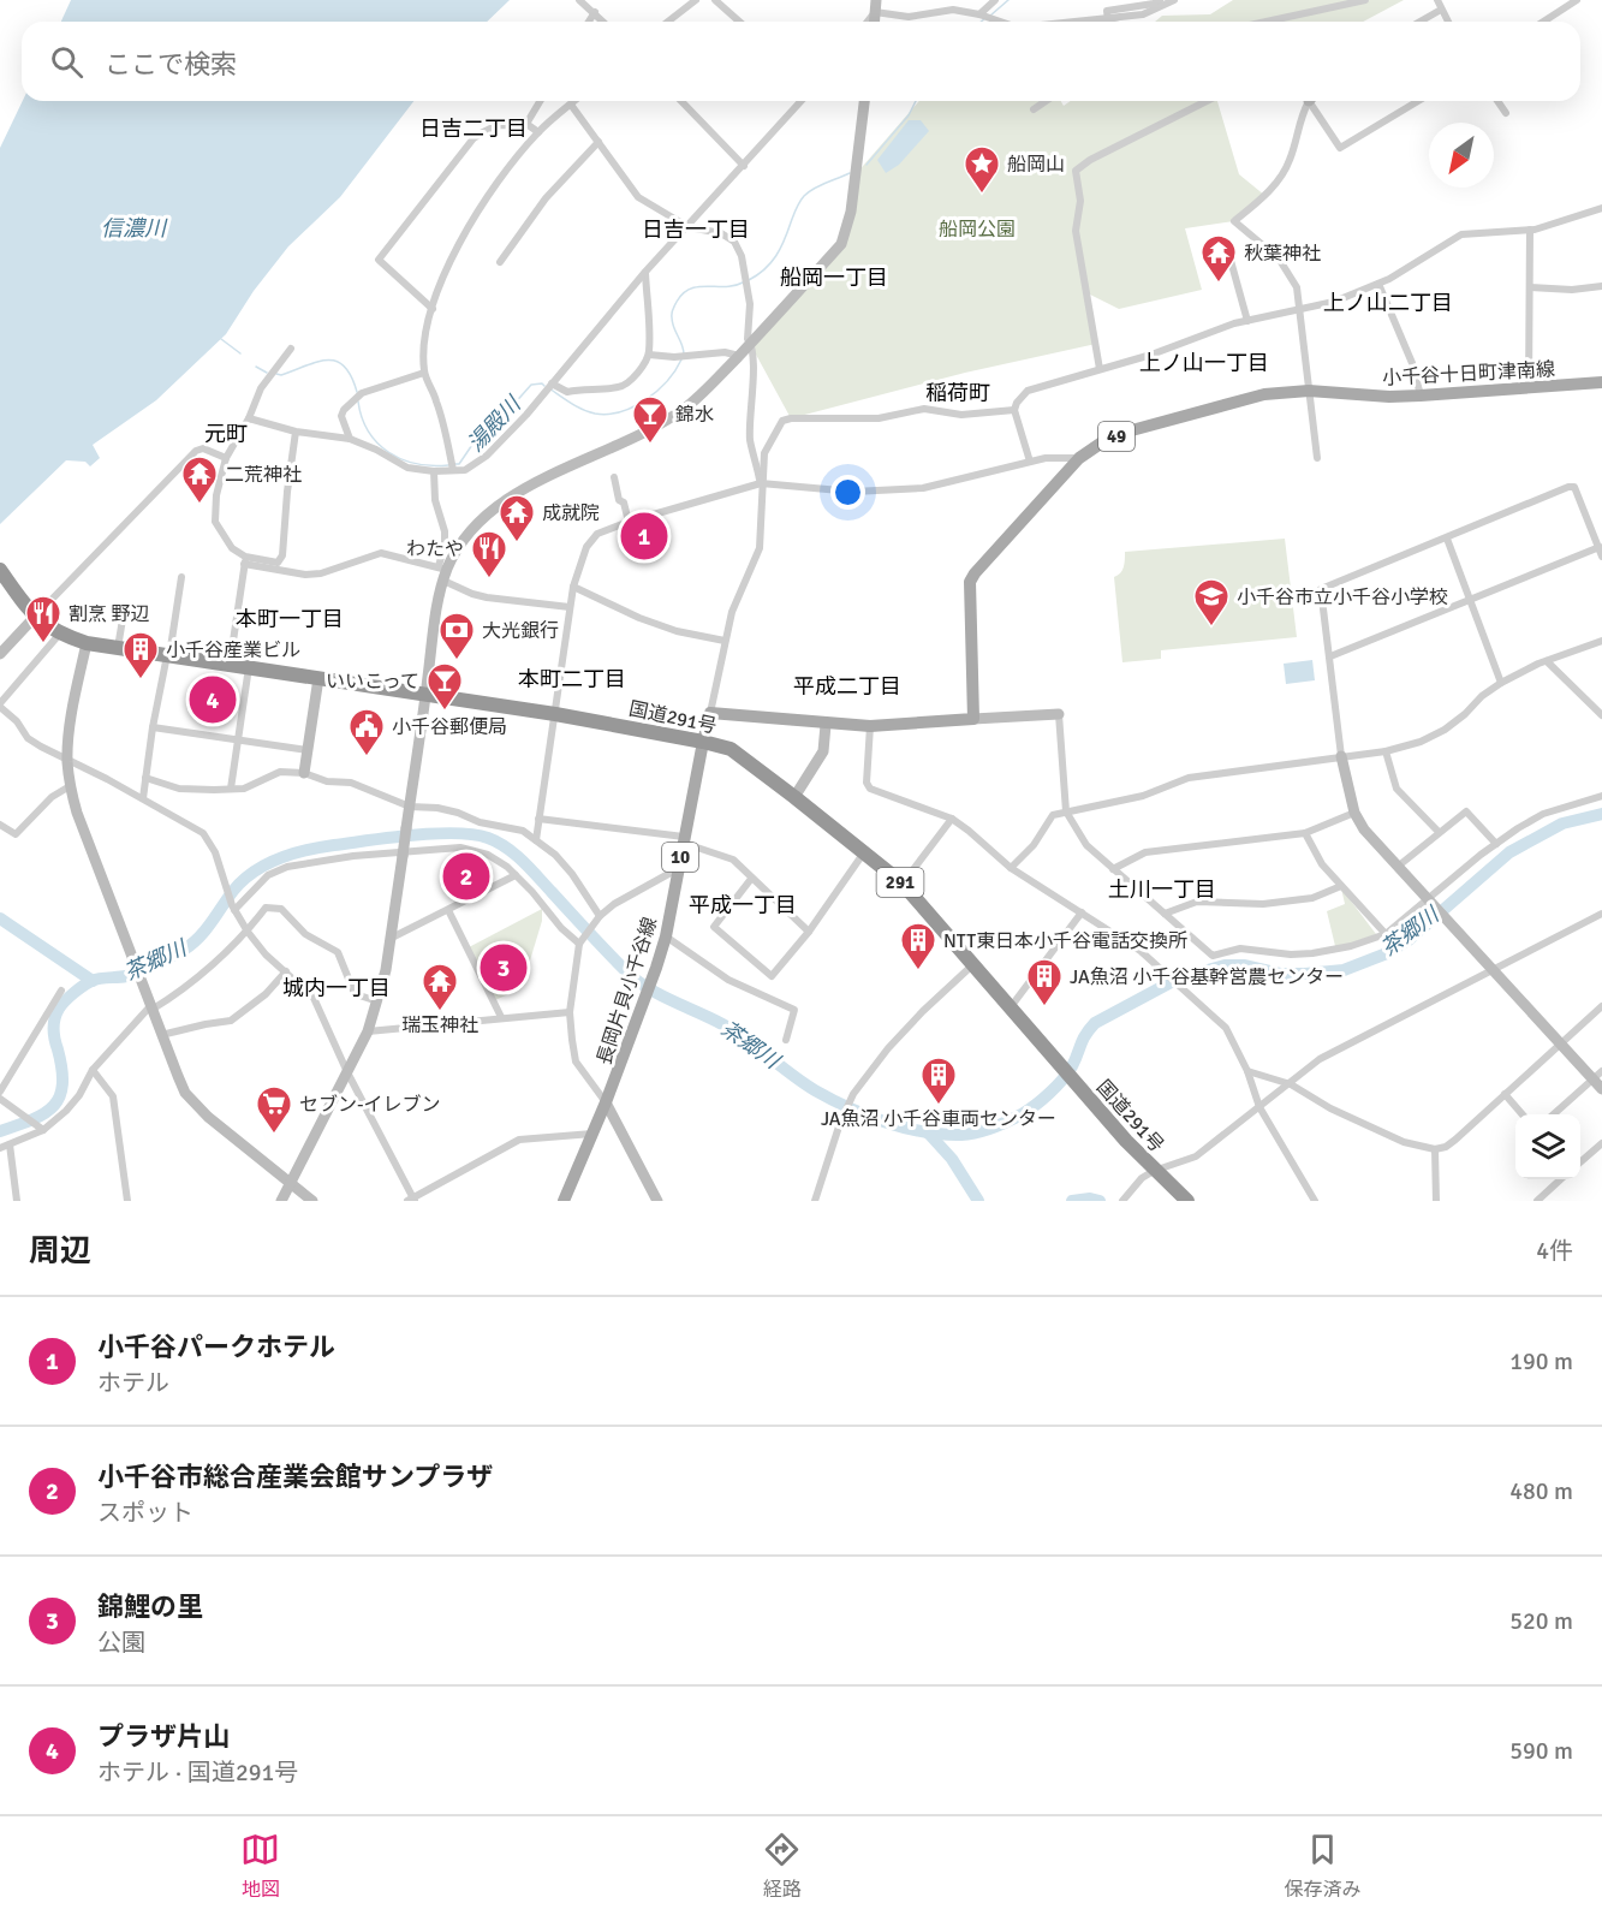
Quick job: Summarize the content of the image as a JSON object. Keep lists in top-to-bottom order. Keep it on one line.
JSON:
{"streets":{"highway":["国道291号","291"],"main road":["小千谷十日町津南線","49","10","長岡片貝小千谷線"]},"crossings":[["国道291号","長岡片貝小千谷線"]],"districts":["日吉二丁目","日吉一丁目","船岡一丁目","上ノ山二丁目","上ノ山一丁目","稲荷町","元町","本町一丁目","本町二丁目","平成二丁目","土川一丁目","平成一丁目","城内一丁目"],"water":["信濃川","湯殿川","茶郷川"],"parks":["船岡公園"],"places":{"place":["船岡山"],"temple":["秋葉神社","二荒神社","成就院","瑞玉神社"],"bar":["錦水","いいこって"],"restaurant":["わたや","割烹 野辺"],"school or university":["小千谷市立小千谷小学校"],"bank":["大光銀行"],"building":["小千谷産業ビル","NTT東日本小千谷電話交換所","JA魚沼 小千谷基幹営農センター","JA魚沼 小千谷車両センター"],"public building":["小千谷郵便局"],"supermarket":["セブン-イレブン"]},"north":"bottom left","page":{"search":"ここで検索","pins":["1","4","2","3"],"heading":["周辺","4件"],"list":[{"mark":"1","name":"小千谷パークホテル","note":"ホテル","value":"190 m"},{"mark":"2","name":"小千谷市総合産業会館サンプラザ","note":"スポット","value":"480 m"},{"mark":"3","name":"錦鯉の里","note":"公園","value":"520 m"},{"mark":"4","name":"プラザ片山","note":"ホテル · 国道291号","value":"590 m"}],"nav":["地図","経路","保存済み"]}}
